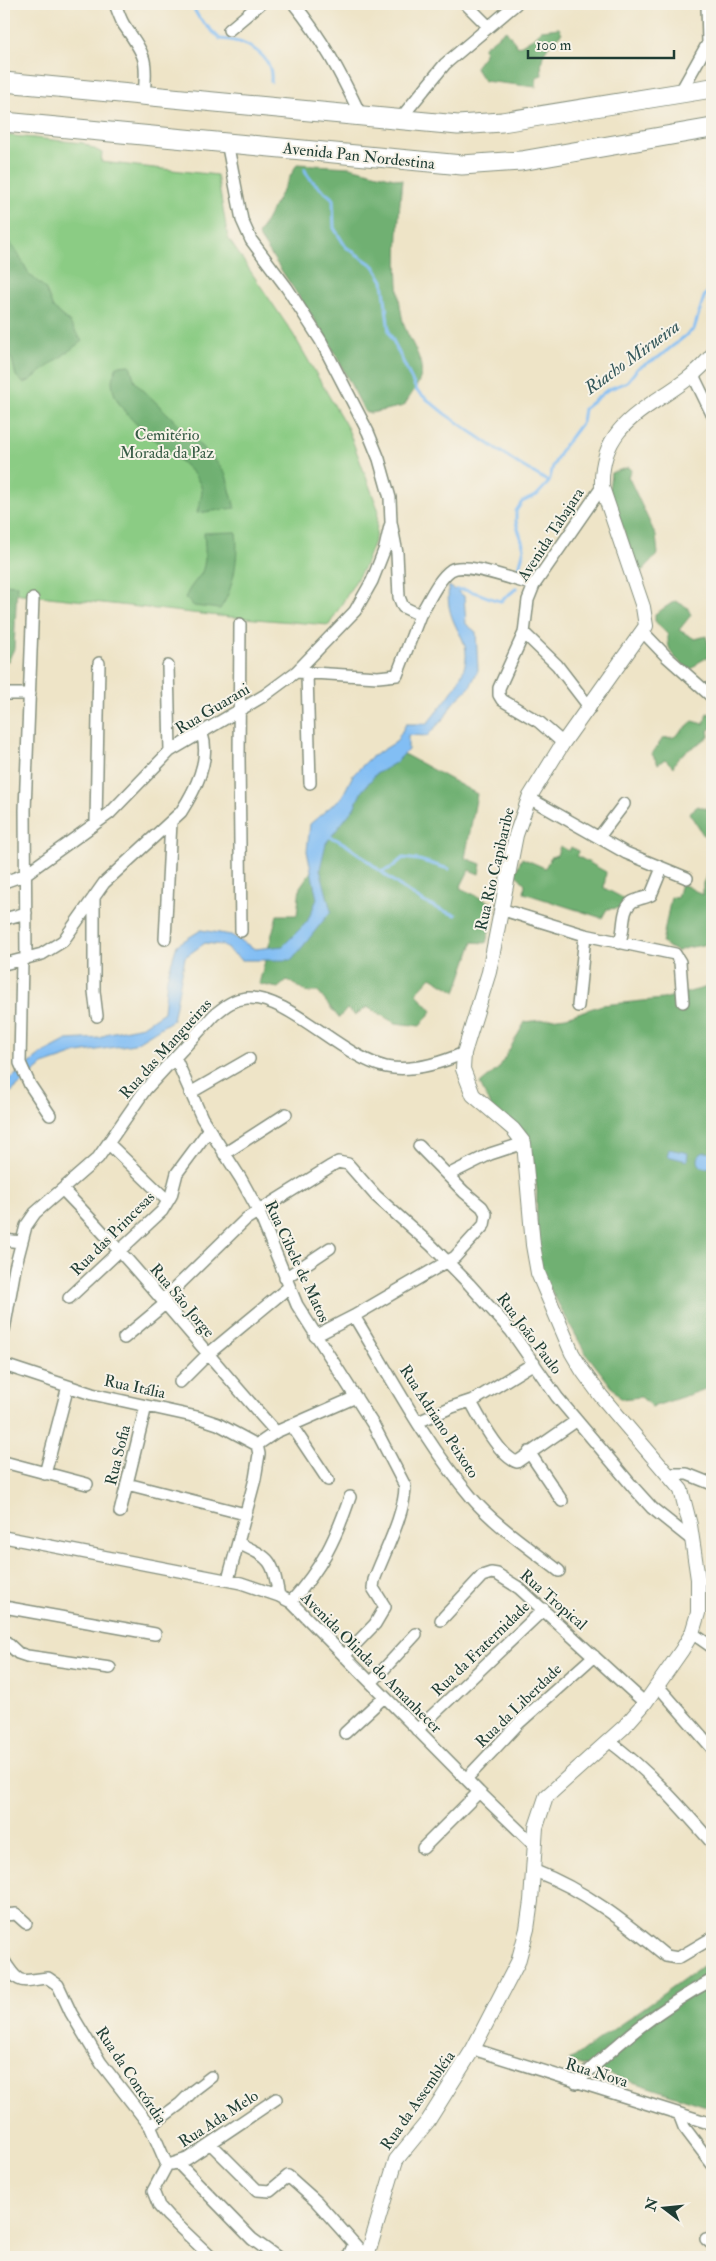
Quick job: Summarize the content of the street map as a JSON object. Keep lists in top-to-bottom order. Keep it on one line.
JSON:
{"streets":{"highway":["Avenida Pan Nordestina"],"street":["Avenida Tabajara","Rua Guarani","Rua Rio Capibaribe","Rua das Mangueiras","Rua das Princesas","Rua Cibele de Matos","Rua São Jorge","Rua João Paulo","Rua Itália","Rua Adriano Peixoto","Rua Sofia","Rua Tropical","Rua da Fraternidade","Avenida Olinda do Amanhecer","Rua da Liberdade","Rua Nova","Rua da Concórdia","Rua da Assembléia","Rua Ada Melo"]},"crossings":[["Avenida Tabajara","Rua Rio Capibaribe"],["Rua Rio Capibaribe","Rua das Mangueiras"],["Rua das Mangueiras","Rua Cibele de Matos"],["Rua das Mangueiras","Rua São Jorge"],["Rua das Princesas","Rua Cibele de Matos"],["Rua das Princesas","Rua São Jorge"],["Rua Cibele de Matos","Rua João Paulo"],["Rua Cibele de Matos","Avenida Olinda do Amanhecer"],["Rua João Paulo","Rua da Assembléia"],["Rua Itália","Rua Sofia"],["Rua Tropical","Rua da Fraternidade"],["Rua Tropical","Rua da Liberdade"],["Rua Tropical","Rua da Assembléia"],["Rua da Fraternidade","Avenida Olinda do Amanhecer"],["Avenida Olinda do Amanhecer","Rua da Liberdade"],["Avenida Olinda do Amanhecer","Rua da Assembléia"],["Rua Nova","Rua da Assembléia"],["Rua da Concórdia","Rua Ada Melo"]],"water":["Riacho Mirueira"],"parks":["Cemitério Morada da Paz"],"scale_bar":"100 m","north":"left"}
